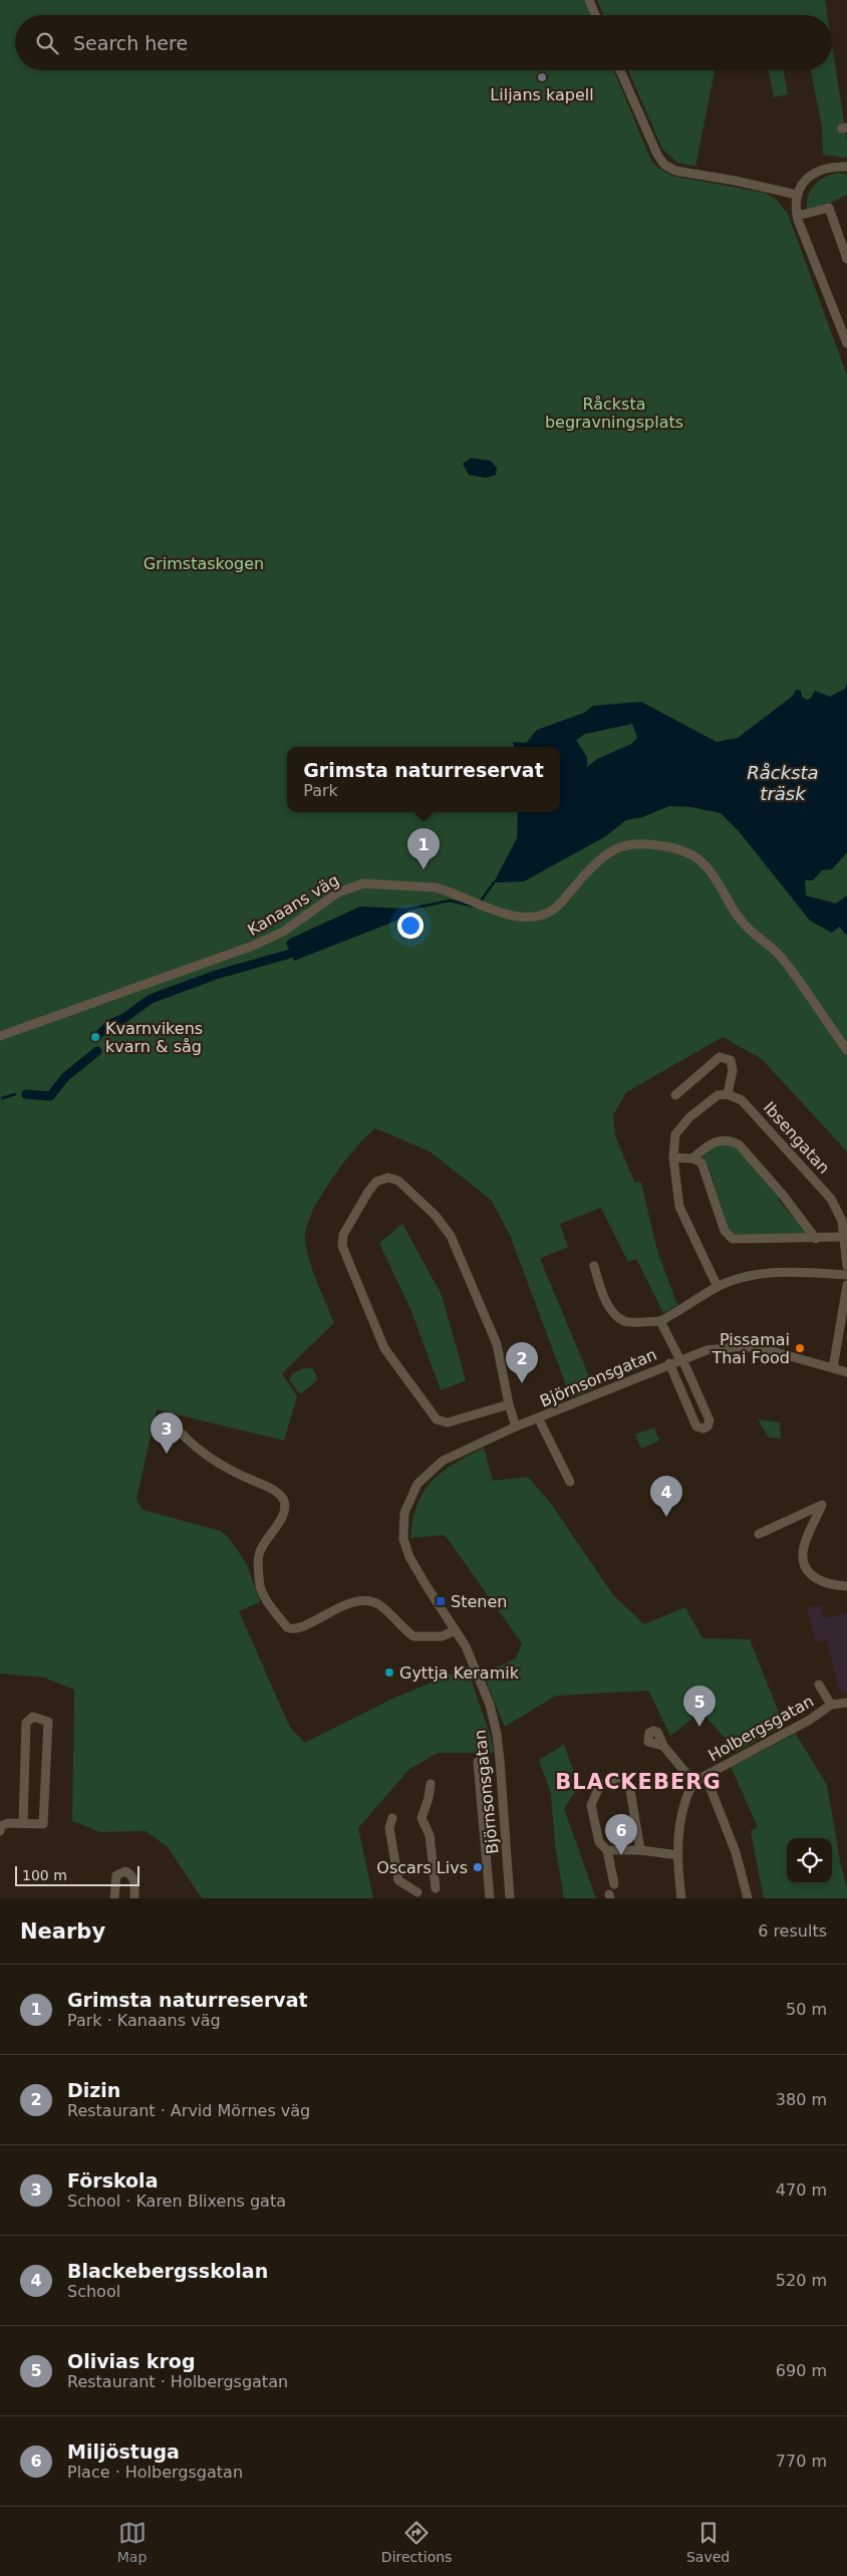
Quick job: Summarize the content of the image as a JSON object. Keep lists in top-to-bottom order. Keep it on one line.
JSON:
{"streets":{"street":["Kanaans väg","Ibsengatan","Björnsonsgatan","Holbergsgatan"]},"districts":["BLACKEBERG"],"water":["Råcksta träsk"],"parks":["Råcksta begravningsplats","Grimstaskogen"],"places":{"other":["Liljans kapell","Kvarnvikens kvarn & såg","Pissamai Thai Food","Gyttja Keramik","Oscars Livs"],"transit":["Stenen"]},"scale_bar":"100 m","page":{"search":"Search here","popup":["Grimsta naturreservat","Park"],"pins":["1","2","3","4","5","6"],"scale":"100 m","heading":["Nearby","6 results"],"list":[{"mark":"1","name":"Grimsta naturreservat","note":"Park · Kanaans väg","value":"50 m"},{"mark":"2","name":"Dizin","note":"Restaurant · Arvid Mörnes väg","value":"380 m"},{"mark":"3","name":"Förskola","note":"School · Karen Blixens gata","value":"470 m"},{"mark":"4","name":"Blackebergsskolan","note":"School","value":"520 m"},{"mark":"5","name":"Olivias krog","note":"Restaurant · Holbergsgatan","value":"690 m"},{"mark":"6","name":"Miljöstuga","note":"Place · Holbergsgatan","value":"770 m"}],"nav":["Map","Directions","Saved"]}}
